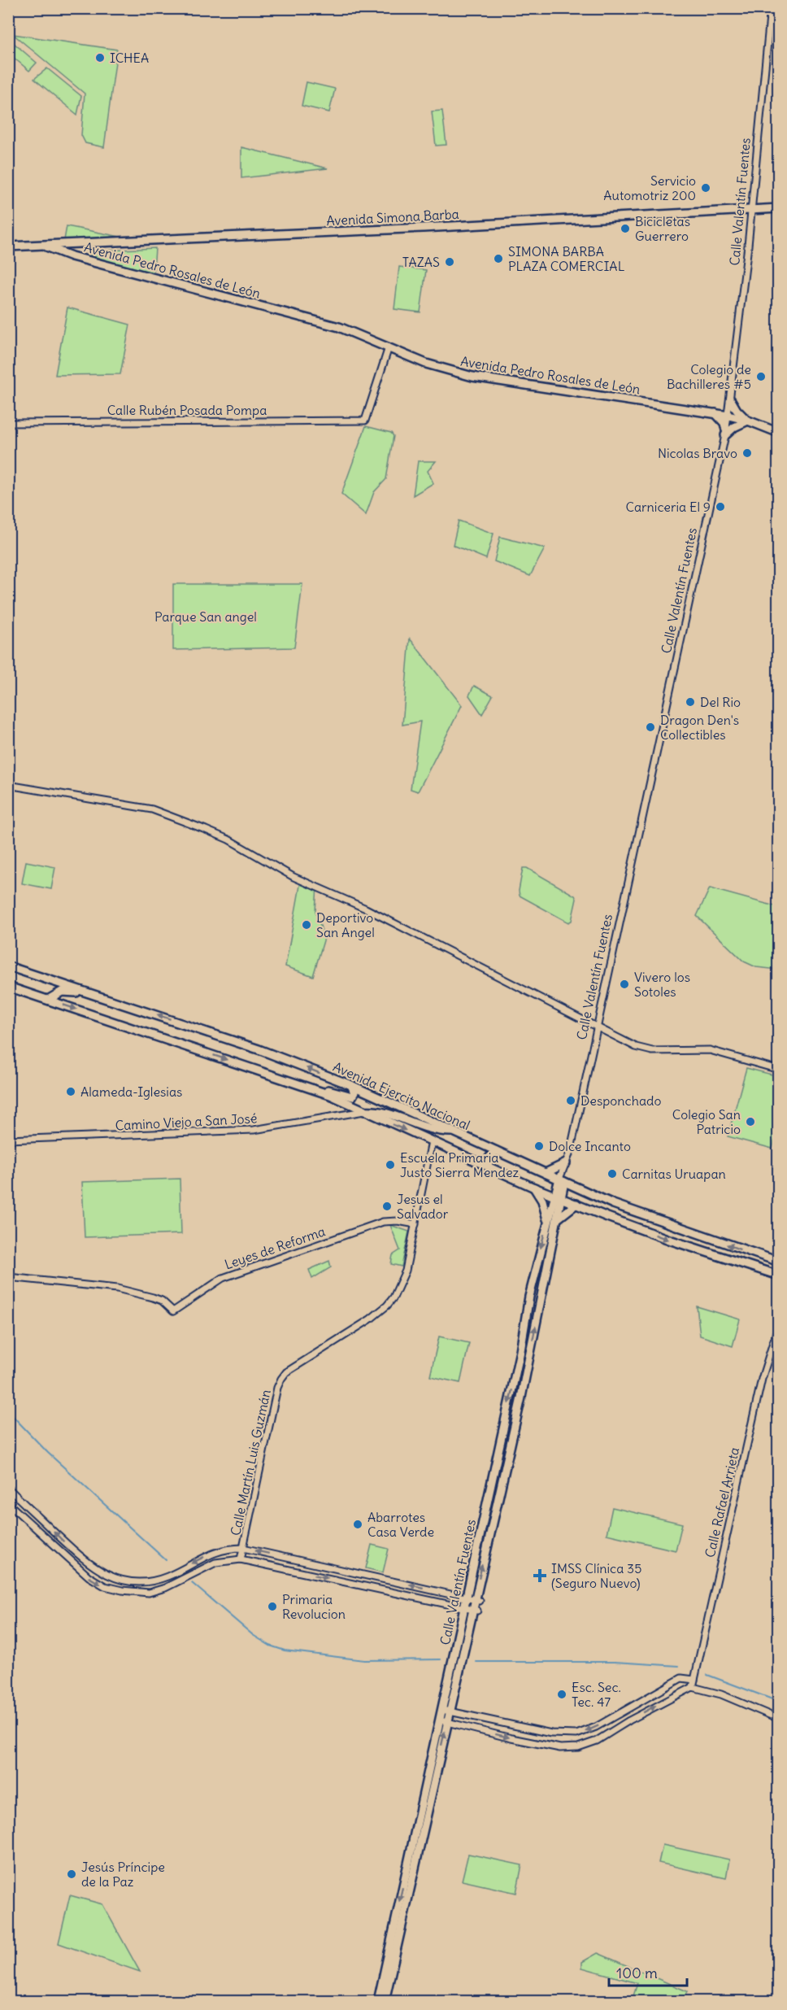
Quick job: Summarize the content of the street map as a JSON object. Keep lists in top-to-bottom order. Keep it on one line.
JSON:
{"streets":{"main road":["Calle Valentín Fuentes","Avenida Simona Barba","Avenida Pedro Rosales de León","Avenida Ejercito Nacional"],"street":["Calle Rubén Posada Pompa","Camino Viejo a San José","Leyes de Reforma","Calle Martín Luis Guzmán","Calle Rafael Arrieta"]},"crossings":[["Calle Valentín Fuentes","Avenida Simona Barba"],["Calle Valentín Fuentes","Avenida Pedro Rosales de León"],["Calle Valentín Fuentes","Avenida Ejercito Nacional"],["Avenida Simona Barba","Avenida Pedro Rosales de León"],["Avenida Pedro Rosales de León","Calle Rubén Posada Pompa"],["Avenida Ejercito Nacional","Camino Viejo a San José"],["Avenida Ejercito Nacional","Calle Martín Luis Guzmán"],["Leyes de Reforma","Calle Martín Luis Guzmán"]],"parks":["Parque San angel"],"places":{"other":["ICHEA","Servicio Automotriz 200","Bicicletas Guerrero","SIMONA BARBA PLAZA COMERCIAL","TAZAS","Colegio de Bachilleres #5","Nicolas Bravo","Carniceria El 9","Del Rio","Dragon Den's Collectibles","Deportivo San Angel","Vivero los Sotoles","Alameda-Iglesias","Desponchado","Colegio San Patricio","Dolce Incanto","Escuela Primaria Justo Sierra Mendez","Carnitas Uruapan","Jesus el Salvador","Abarrotes Casa Verde","Primaria Revolucion","Esc. Sec. Tec. 47","Jesús Príncipe de la Paz"],"health":["IMSS Clínica 35 (Seguro Nuevo)"]},"scale_bar":"100 m"}
